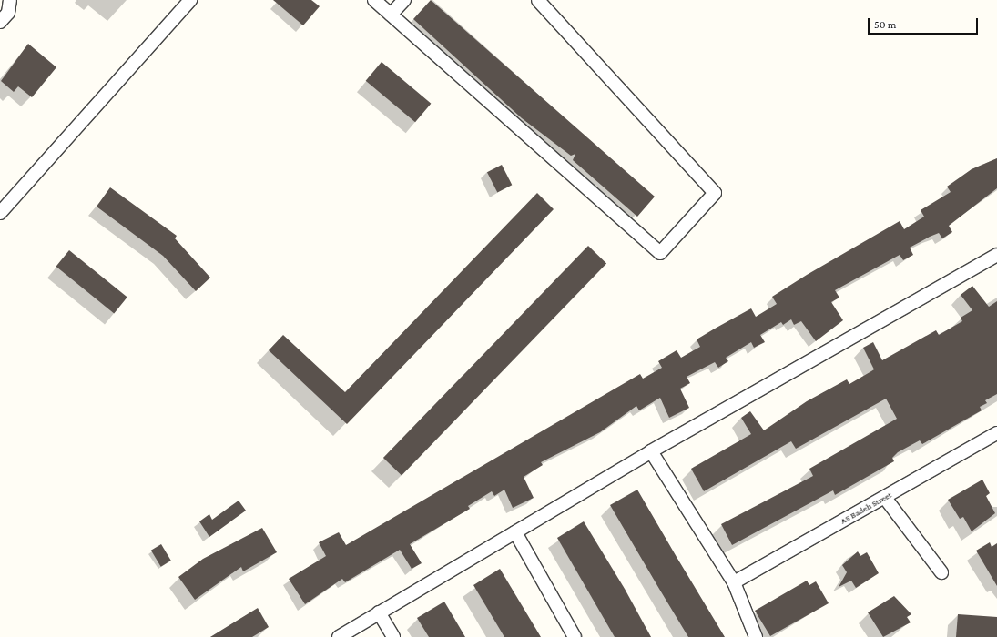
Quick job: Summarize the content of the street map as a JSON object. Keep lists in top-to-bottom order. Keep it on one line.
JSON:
{"streets":{"street":["AS Badeh Street"]},"scale_bar":"50 m"}
